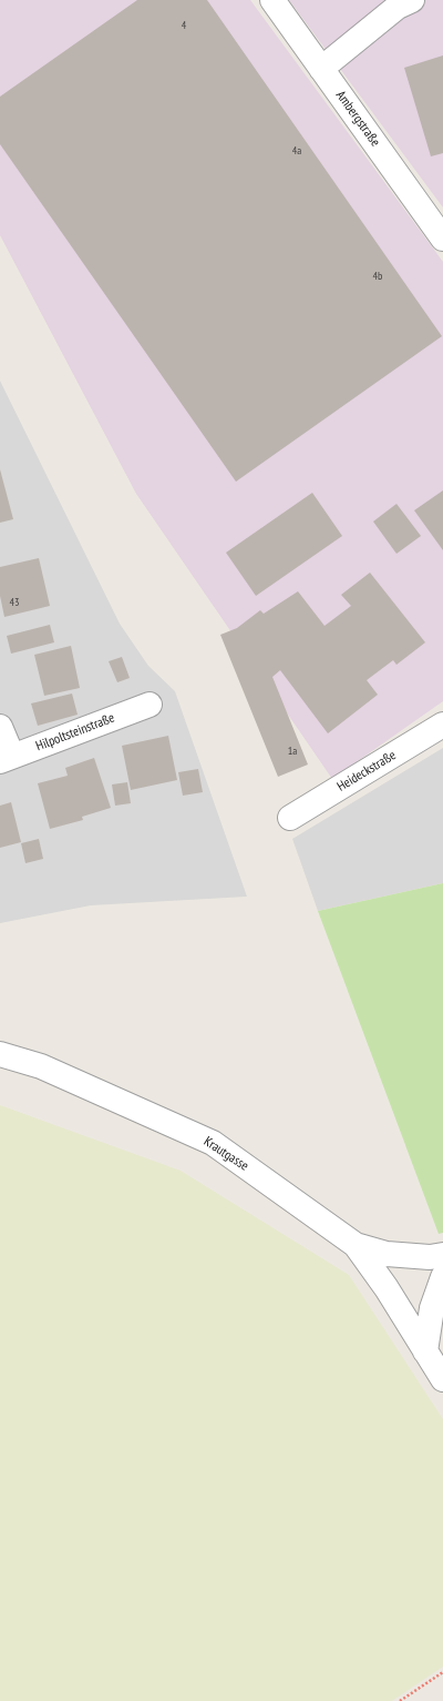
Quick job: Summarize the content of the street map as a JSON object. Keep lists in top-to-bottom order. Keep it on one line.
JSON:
{"streets":{"street":["Ambergstraße","Hilpoltsteinstraße","Heideckstraße","Krautgasse"]},"house_numbers":["4","4a","4b","43","1a"]}
